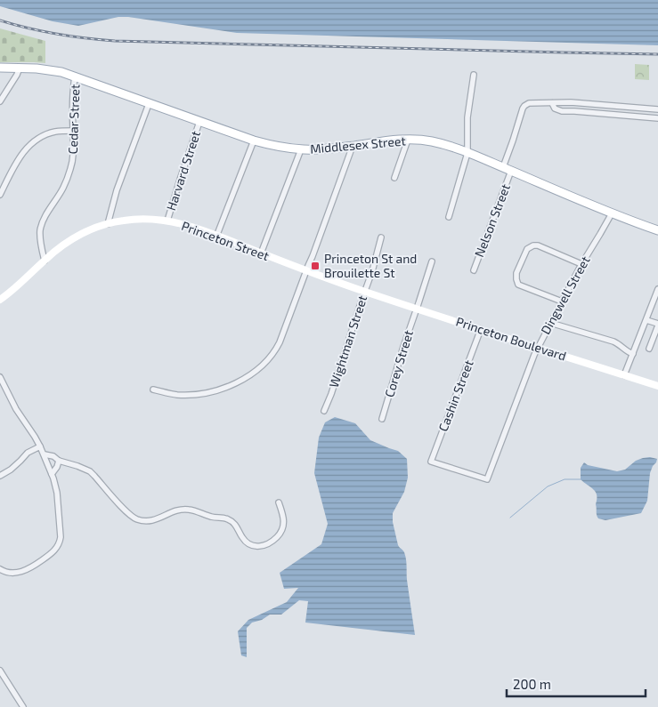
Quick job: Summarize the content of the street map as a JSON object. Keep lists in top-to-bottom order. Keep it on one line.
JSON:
{"streets":{"main road":["Middlesex Street","Princeton Street","Princeton Boulevard"],"street":["Cedar Street","Harvard Street","Nelson Street","Dingwell Street","Wightman Street","Corey Street","Cashin Street"]},"crossings":[["Cedar Street","Middlesex Street"],["Cedar Street","Princeton Street"],["Middlesex Street","Harvard Street"],["Middlesex Street","Nelson Street"],["Middlesex Street","Dingwell Street"],["Harvard Street","Princeton Street"],["Princeton Street","Princeton Boulevard"],["Princeton Street","Wightman Street"],["Dingwell Street","Princeton Boulevard"],["Dingwell Street","Cashin Street"],["Princeton Boulevard","Wightman Street"],["Princeton Boulevard","Corey Street"],["Princeton Boulevard","Cashin Street"]],"places":{"transit":["Princeton St and Brouilette St"]},"scale_bar":"200 m"}
